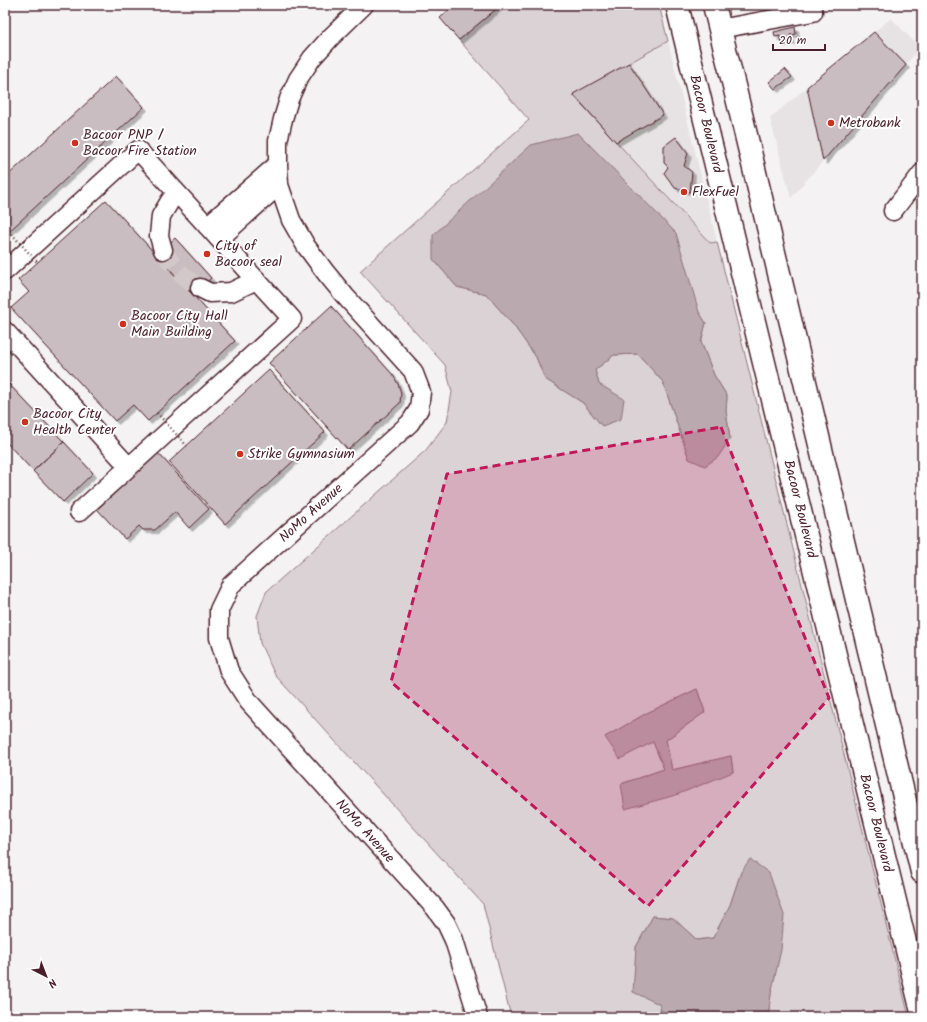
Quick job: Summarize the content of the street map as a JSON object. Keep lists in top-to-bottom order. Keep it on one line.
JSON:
{"streets":{"main road":["Bacoor Boulevard"],"street":["NoMo Avenue"]},"places":["Metrobank","Bacoor PNP / Bacoor Fire Station","FlexFuel","City of Bacoor seal","Bacoor City Hall Main Building","Bacoor City Health Center","Strike Gymnasium"],"scale_bar":"20 m","north":"bottom right"}
